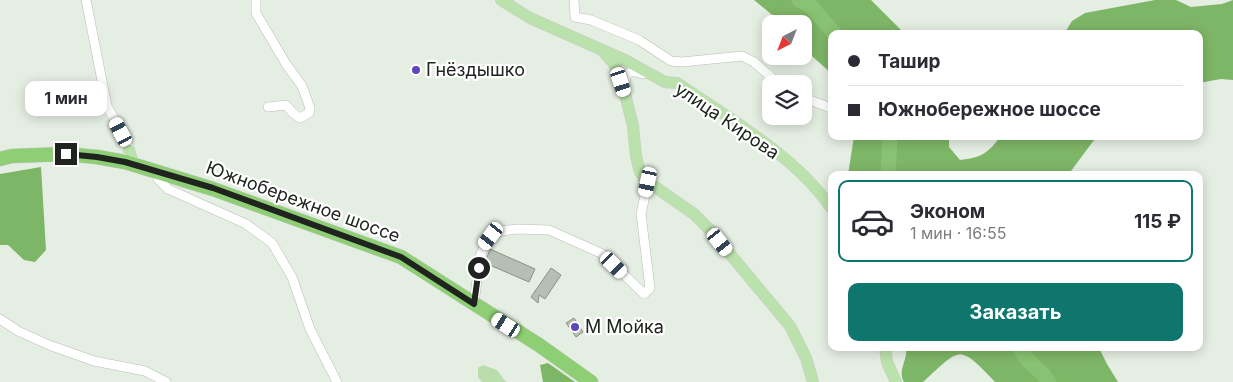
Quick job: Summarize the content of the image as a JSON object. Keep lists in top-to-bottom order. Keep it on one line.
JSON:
{"streets":{"highway":["Южнобережное шоссе"],"main road":["улица Кирова"]},"places":["Гнёздышко","М Мойка"],"north":"bottom left","page":{"banner":["Ташир","Южнобережное шоссе"],"bubble":"1 мин","list":[{"name":"Эконом","note":"1 мин · 16:55","value":"115 ₽"}],"buttons":"Заказать"}}
